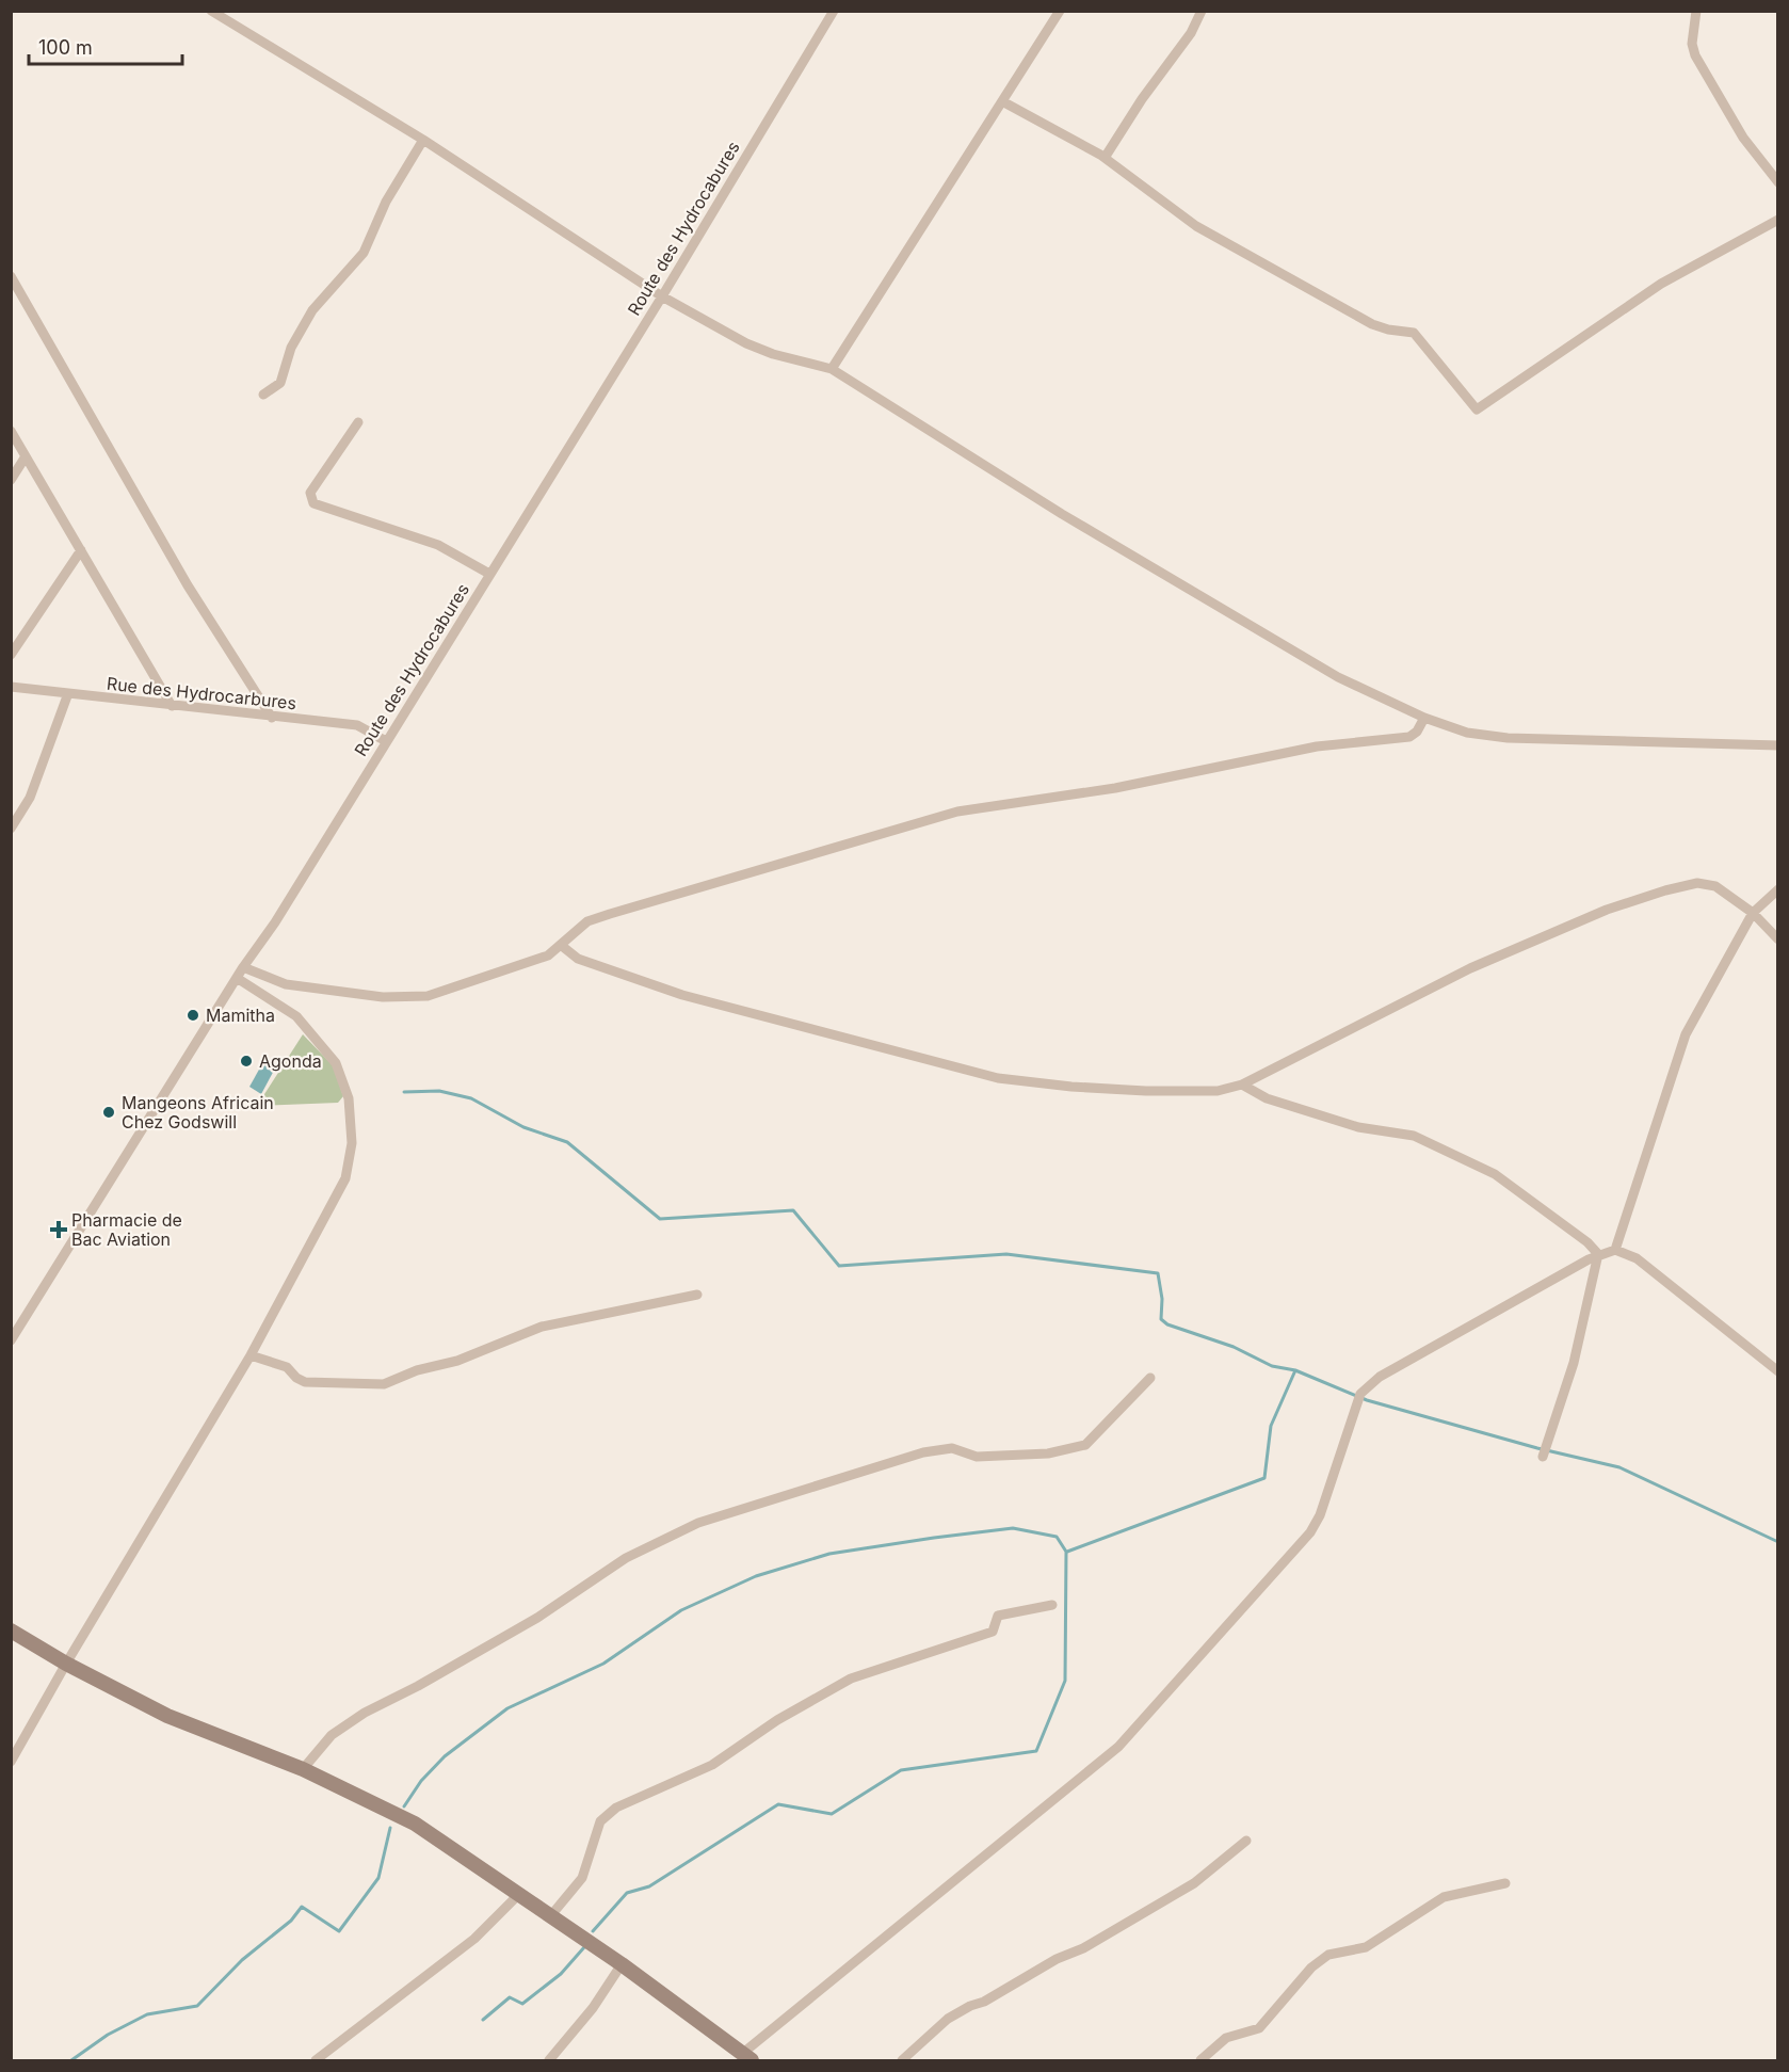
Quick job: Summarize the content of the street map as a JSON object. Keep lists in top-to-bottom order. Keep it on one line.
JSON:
{"streets":{"street":["Route des Hydrocabures","Rue des Hydrocarbures"]},"crossings":[["Route des Hydrocabures","Rue des Hydrocarbures"]],"places":{"other":["Mamitha","Agonda","Mangeons Africain Chez Godswill"],"health":["Pharmacie de Bac Aviation"]},"scale_bar":"100 m"}
